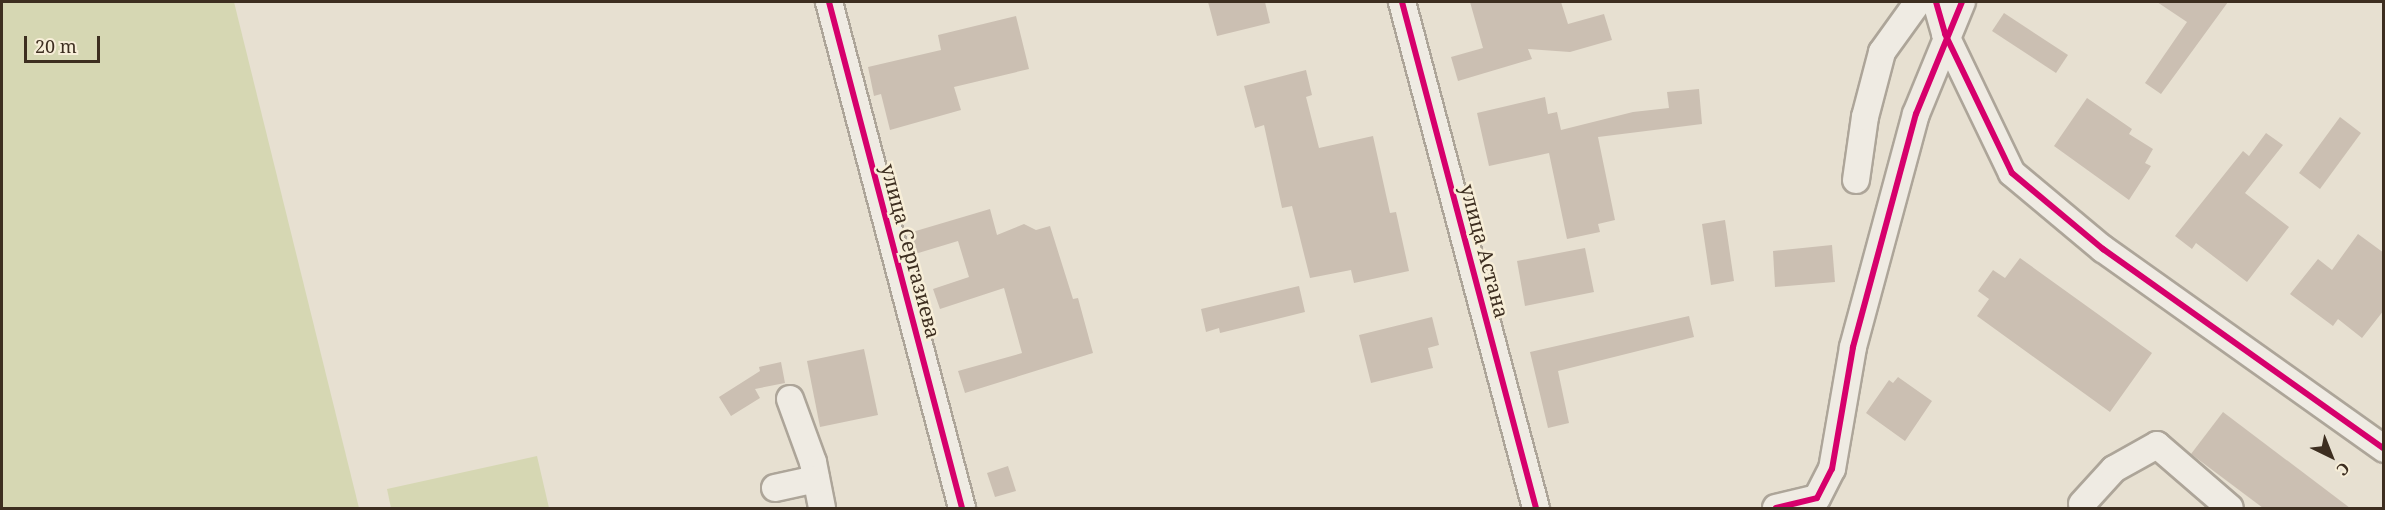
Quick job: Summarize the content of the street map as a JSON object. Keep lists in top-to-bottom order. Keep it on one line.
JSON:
{"streets":{"street":["улица Сергазиева","улица Астана"]},"scale_bar":"20 m","north":"bottom right"}
